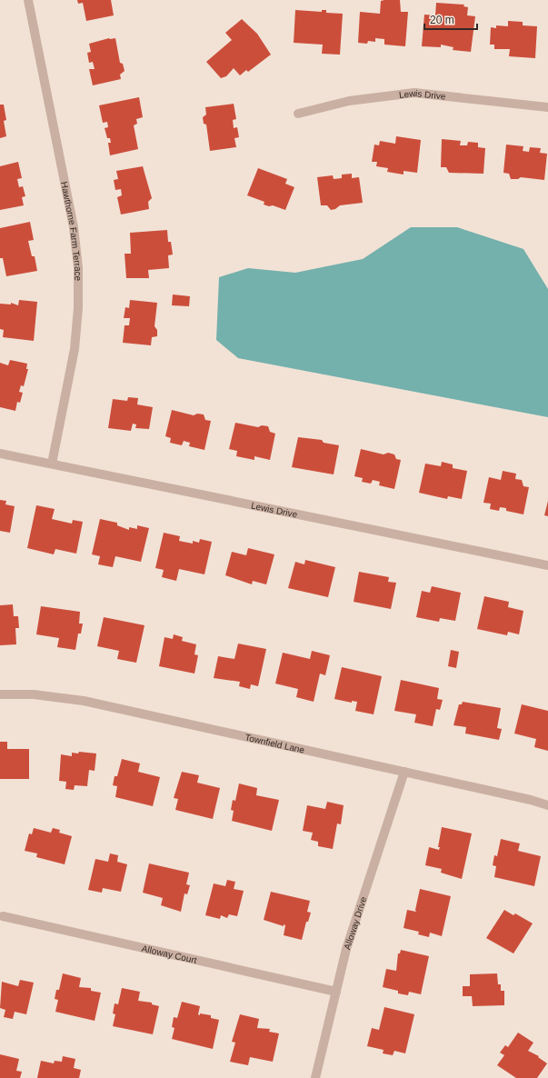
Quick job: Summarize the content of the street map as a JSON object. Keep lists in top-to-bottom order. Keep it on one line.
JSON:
{"streets":{"street":["Lewis Drive","Hawthorne Farm Terrace","Townfield Lane","Alloway Drive","Alloway Court"]},"crossings":[["Lewis Drive","Hawthorne Farm Terrace"],["Townfield Lane","Alloway Drive"],["Alloway Drive","Alloway Court"]],"scale_bar":"20 m"}
